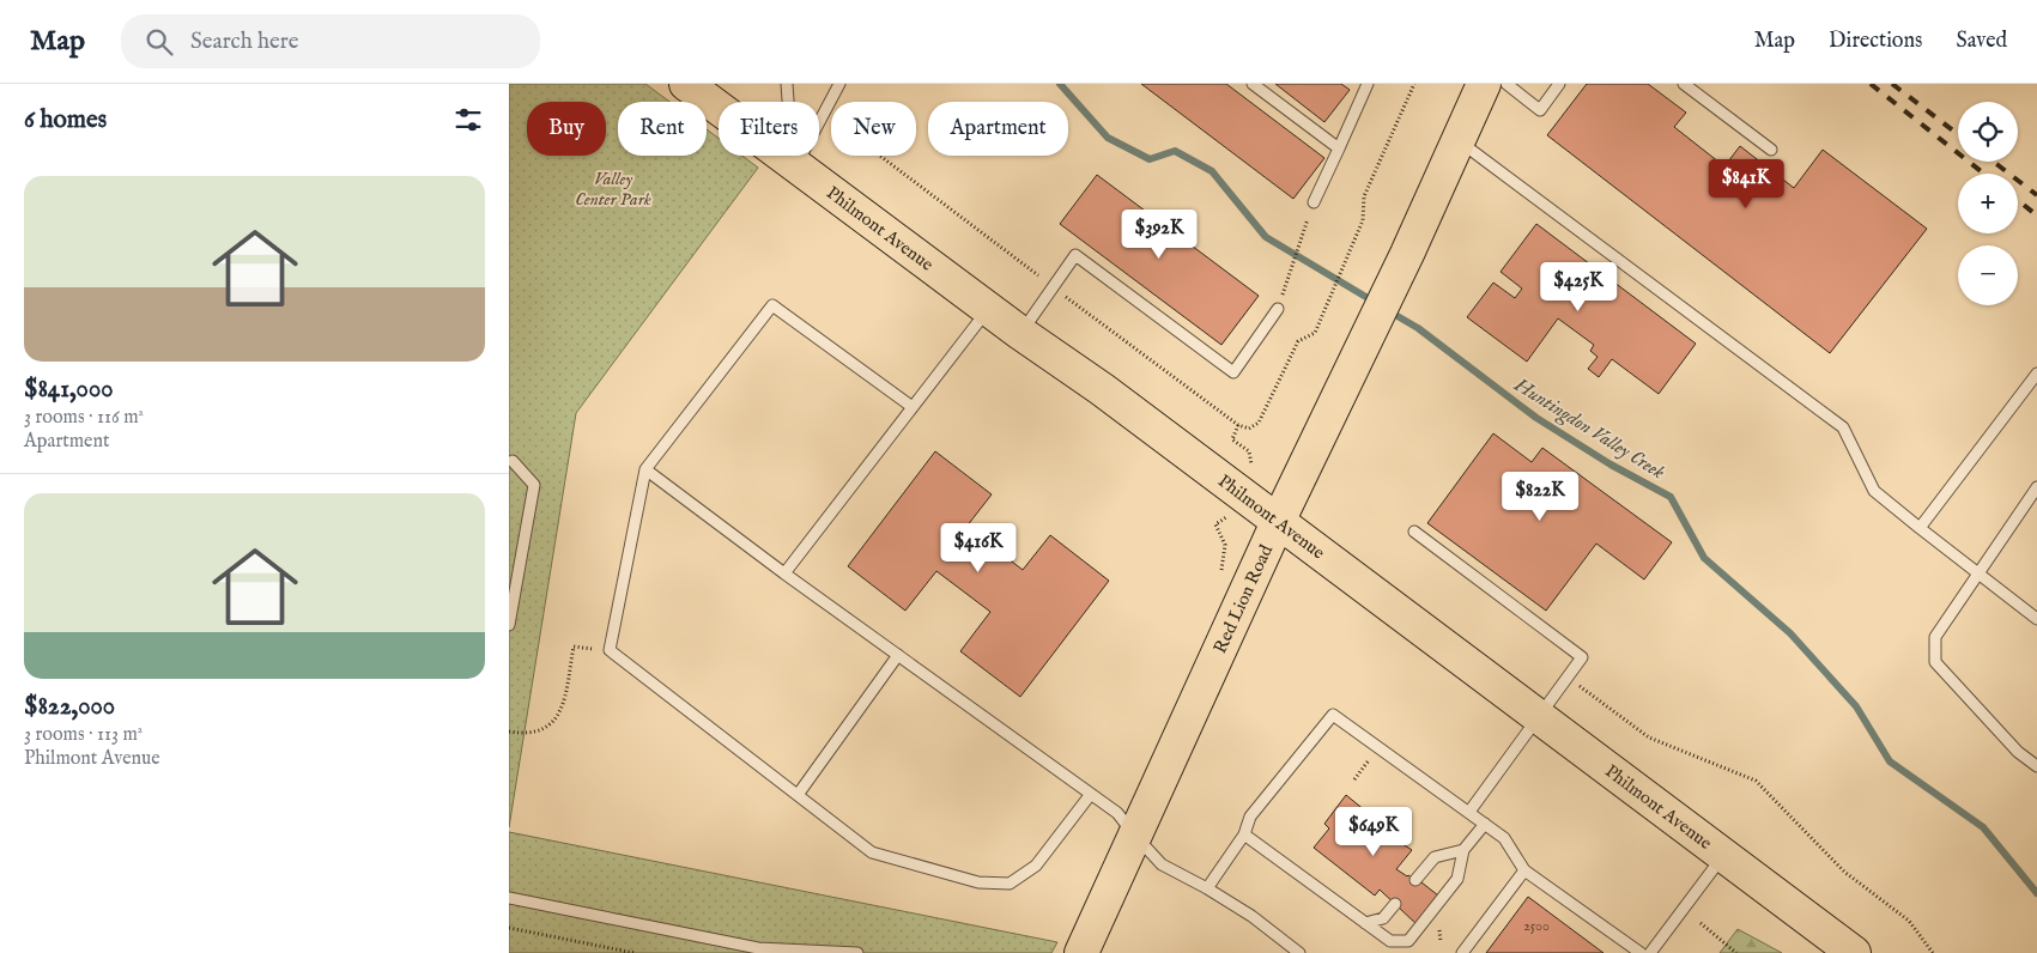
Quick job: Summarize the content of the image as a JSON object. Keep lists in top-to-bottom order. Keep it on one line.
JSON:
{"streets":{"main road":["Philmont Avenue","Red Lion Road"]},"crossings":[["Philmont Avenue","Red Lion Road"]],"water":["Huntingdon Valley Creek"],"parks":["Valley Center Park"],"house_numbers":["2500"],"page":{"header":"Map","search":"Search here","nav":["Map","Directions","Saved"],"heading":"6 homes","map_buttons":["+","−"],"chip":["Buy","Rent","Filters","New","Apartment"],"list":[{"name":"$841,000","note":"3 rooms · 116 m² · Apartment"},{"name":"$822,000","note":"3 rooms · 113 m² · Philmont Avenue"}],"price":["$841K","$392K","$425K","$822K","$416K","$649K"]}}
